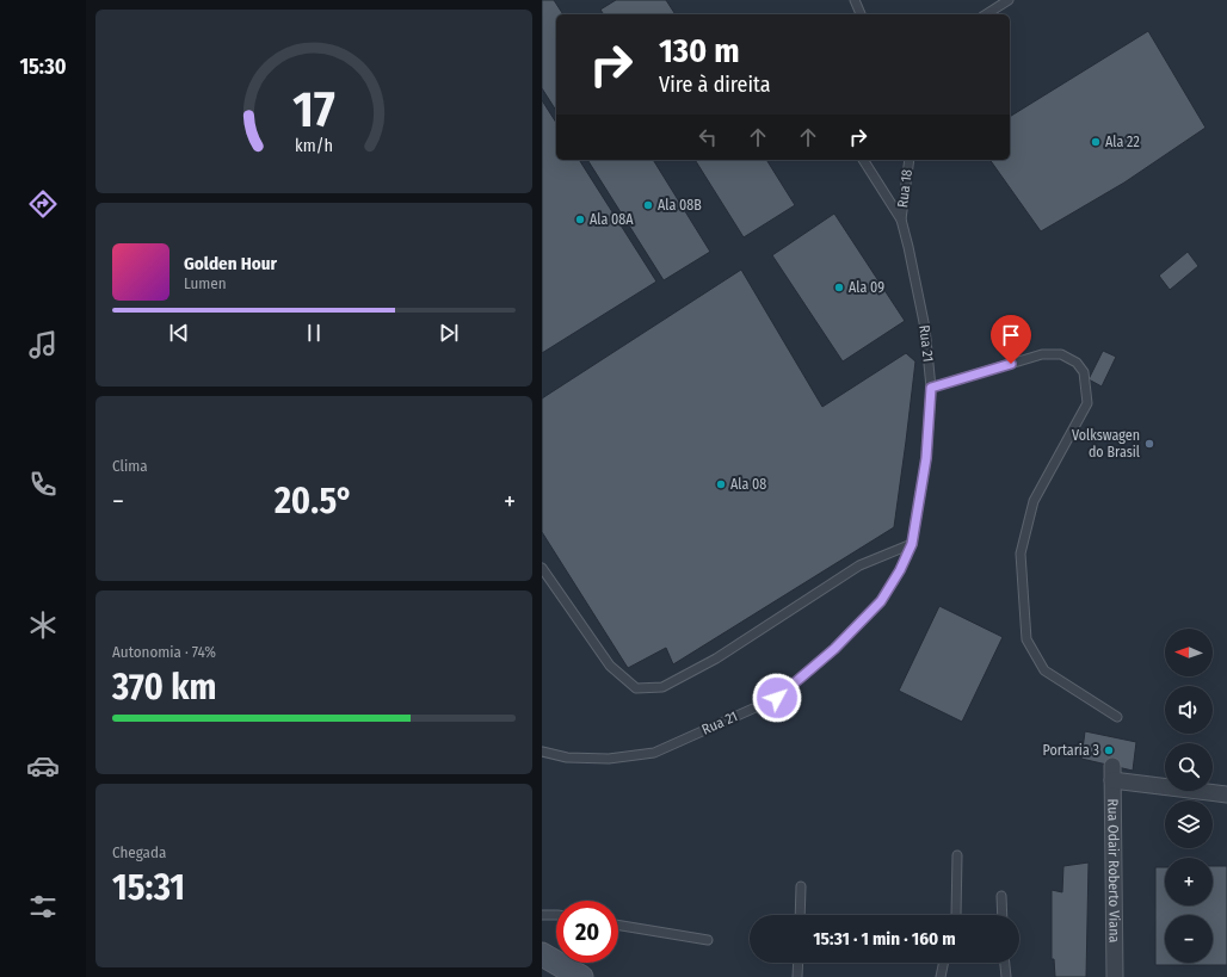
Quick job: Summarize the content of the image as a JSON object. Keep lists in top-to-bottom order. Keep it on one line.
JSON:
{"streets":{"street":["Rua Odair Roberto Viana"],"lane":["Rua 18","Rua 21"]},"crossings":[["Rua 18","Rua 21"]],"places":["Ala 22","Ala 08B","Ala 08A","Ala 09","Volkswagen do Brasil","Ala 08","Portaria 3"],"north":"left","page":{"tabs":"15:30","turn":["130 m","Vire à direita"],"song":["Golden Hour","Lumen"],"tile":["Clima",["Autonomia · 74%","370 km"],["Chegada","15:31"]],"heat":["−","20.5°","+"],"map_buttons":["+","−"],"limit":"20","trip":"15:31 · 1 min · 160 m","gauge":["17","km/h"]}}
